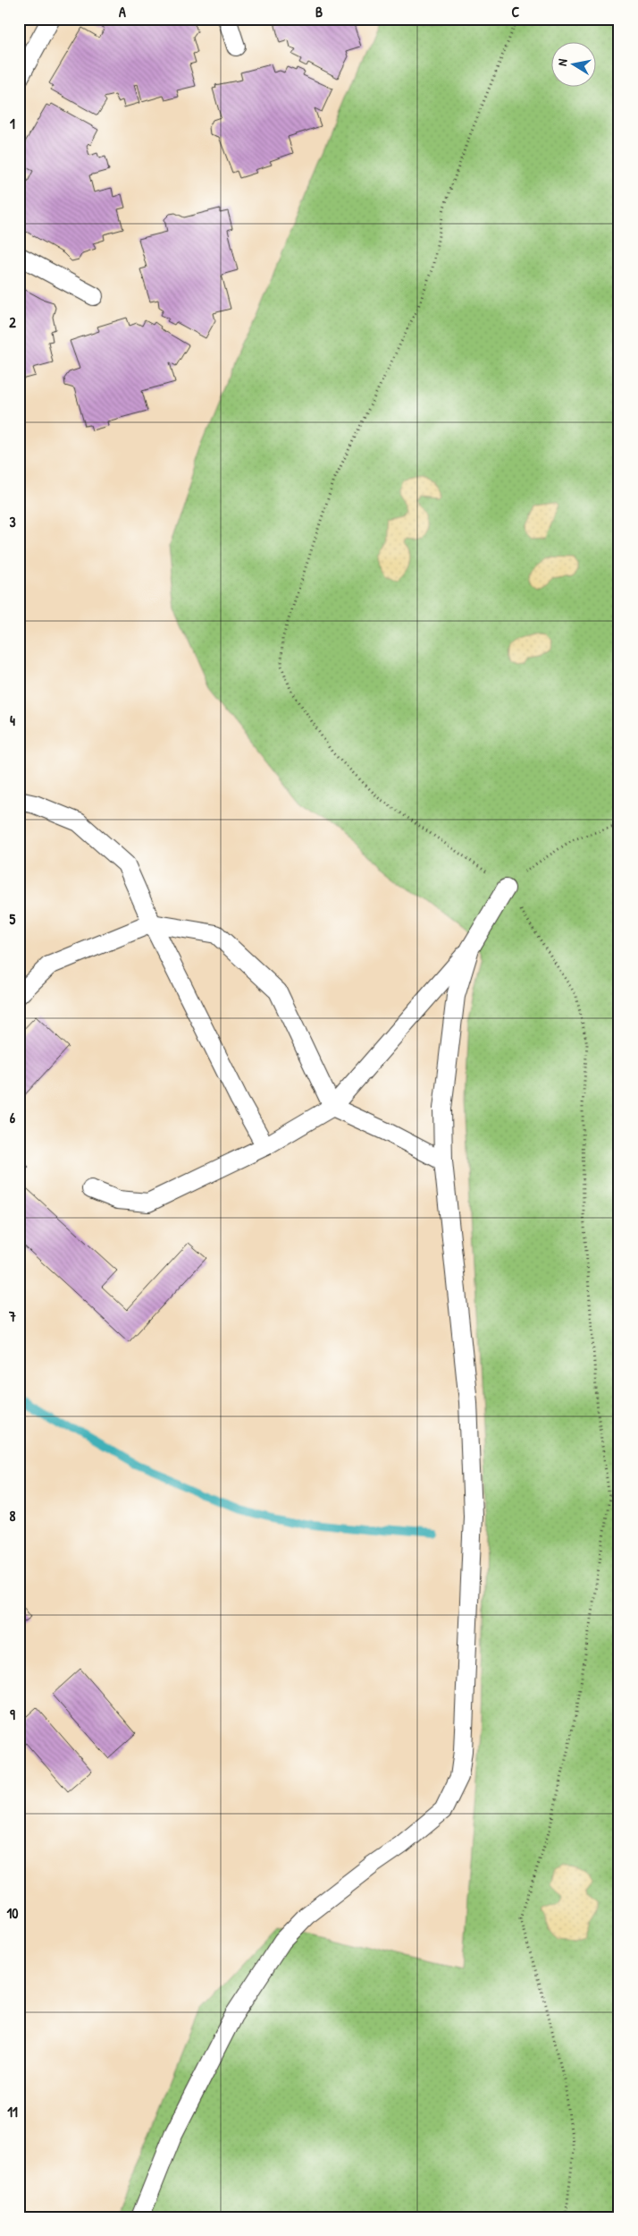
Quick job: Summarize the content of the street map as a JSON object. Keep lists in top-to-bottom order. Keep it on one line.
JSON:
{"north":"left","grid":{"columns":["A","B","C"],"rows":["1","2","3","4","5","6","7","8","9","10","11"]}}
